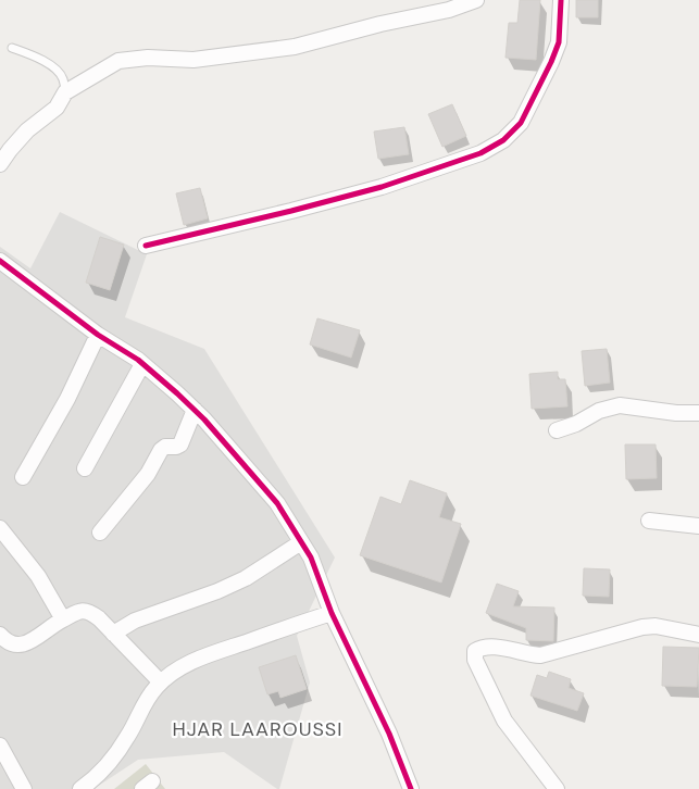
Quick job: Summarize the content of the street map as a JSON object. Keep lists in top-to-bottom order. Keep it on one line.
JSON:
{"districts":["HJAR LAAROUSSI"]}
